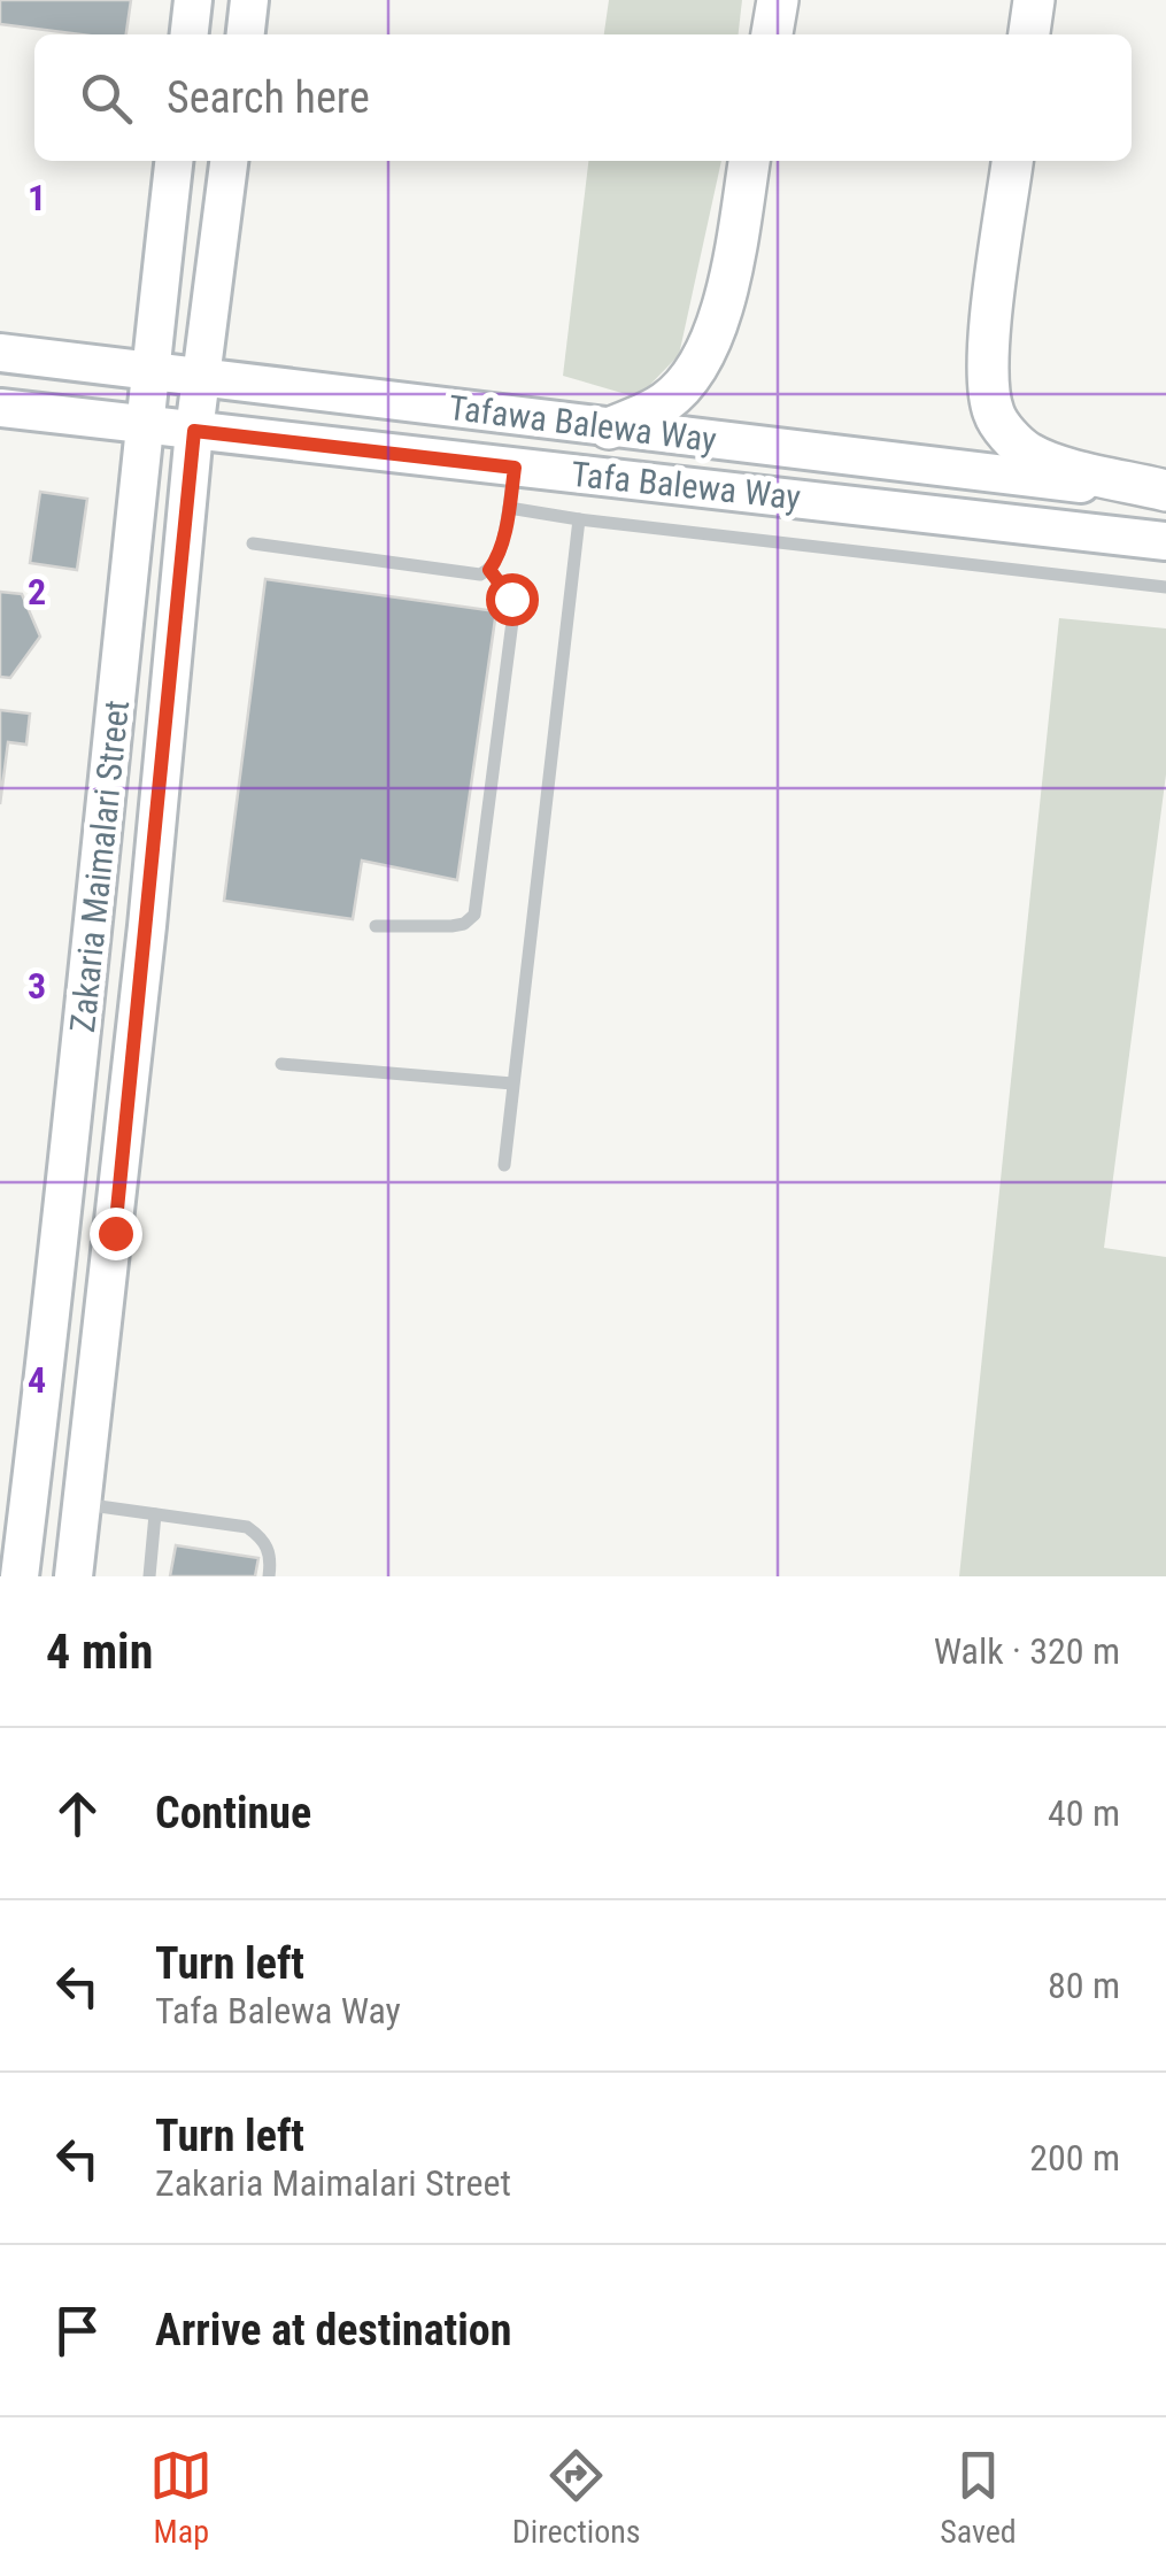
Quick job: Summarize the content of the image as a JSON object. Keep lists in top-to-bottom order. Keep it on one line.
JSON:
{"streets":{"street":["Tafawa Balewa Way","Tafa Balewa Way","Zakaria Maimalari Street"]},"crossings":[["Tafawa Balewa Way","Zakaria Maimalari Street"],["Tafa Balewa Way","Zakaria Maimalari Street"]],"page":{"search":"Search here","heading":["4 min","Walk · 320 m"],"list":[["Continue","40 m"],["Turn left","Tafa Balewa Way","80 m"],["Turn left","Zakaria Maimalari Street","200 m"],"Arrive at destination"],"nav":["Map","Directions","Saved"]},"grid":{"rows":["1","2","3","4"]}}
